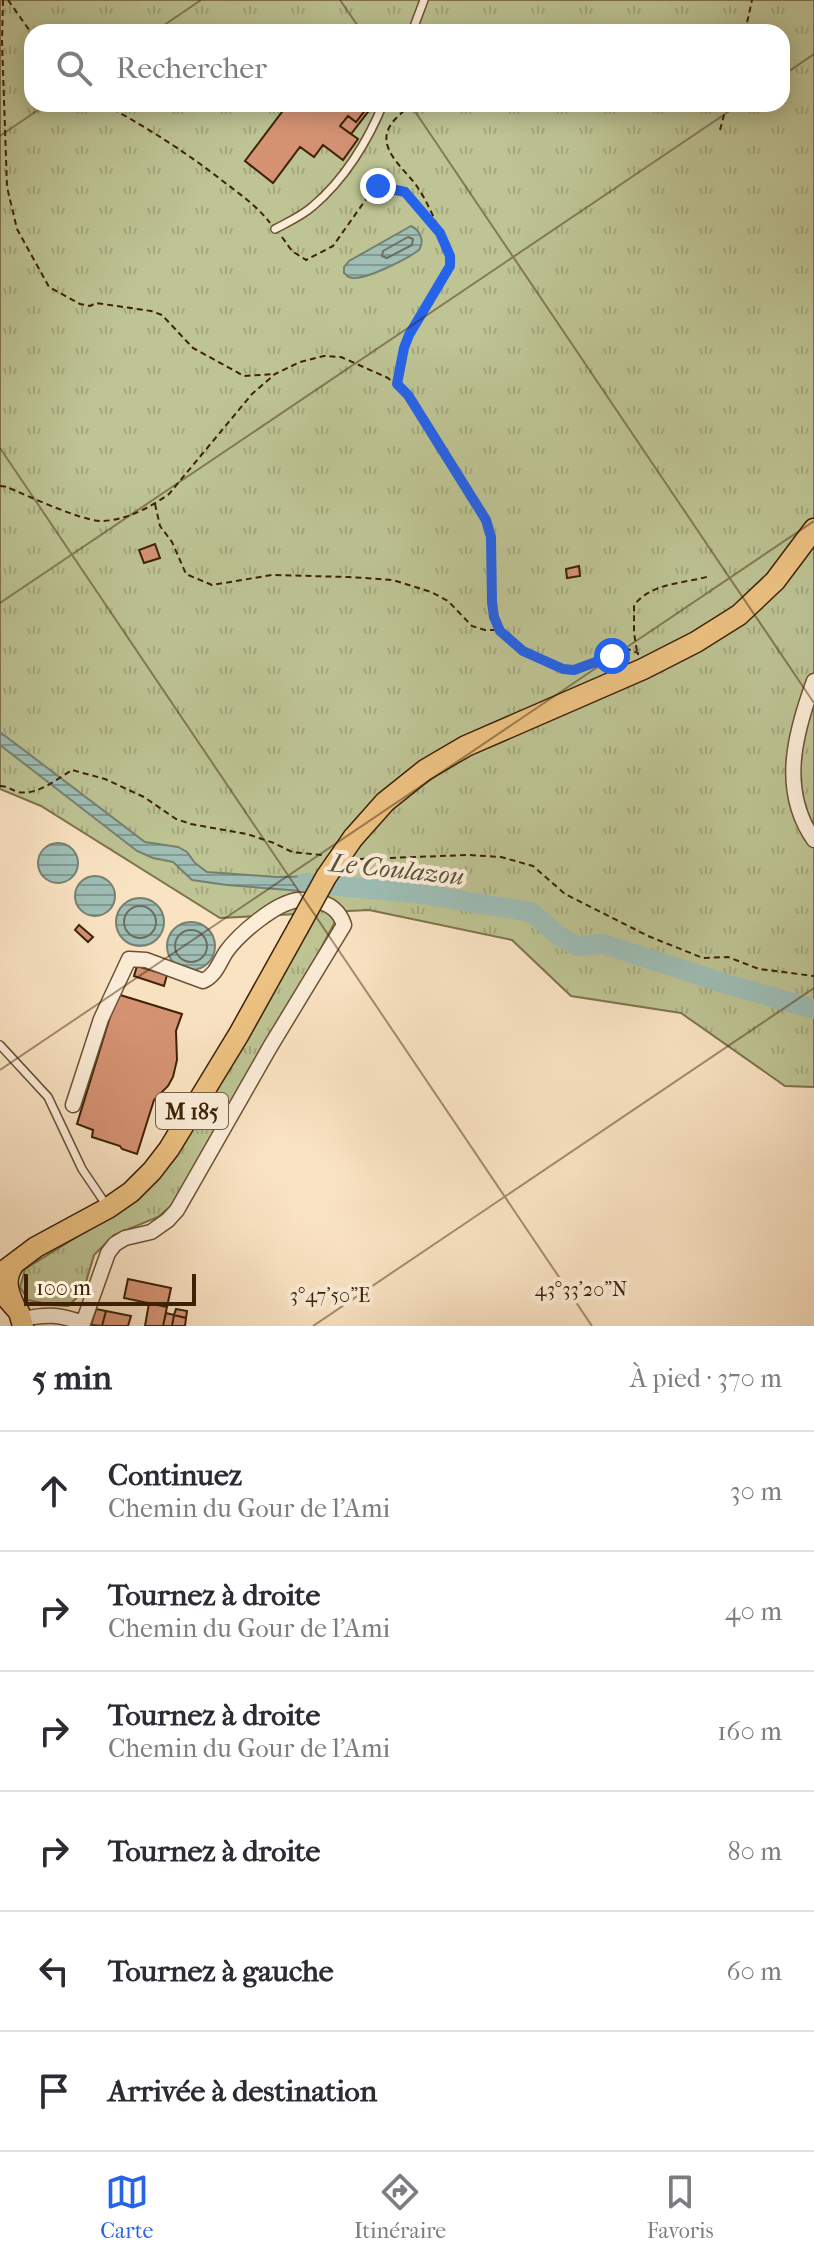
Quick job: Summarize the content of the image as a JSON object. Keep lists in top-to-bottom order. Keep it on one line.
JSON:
{"streets":{"main road":["M 185"]},"water":["Le Coulazou"],"scale_bar":"100 m","page":{"search":"Rechercher","scale":"100 m","heading":["5 min","À pied · 370 m"],"list":[["Continuez","Chemin du Gour de l'Ami","30 m"],["Tournez à droite","Chemin du Gour de l'Ami","40 m"],["Tournez à droite","Chemin du Gour de l'Ami","160 m"],["Tournez à droite","80 m"],["Tournez à gauche","60 m"],"Arrivée à destination"],"nav":["Carte","Itinéraire","Favoris"]},"coordinates":["43°33'20\"N","3°47'50\"E"]}
